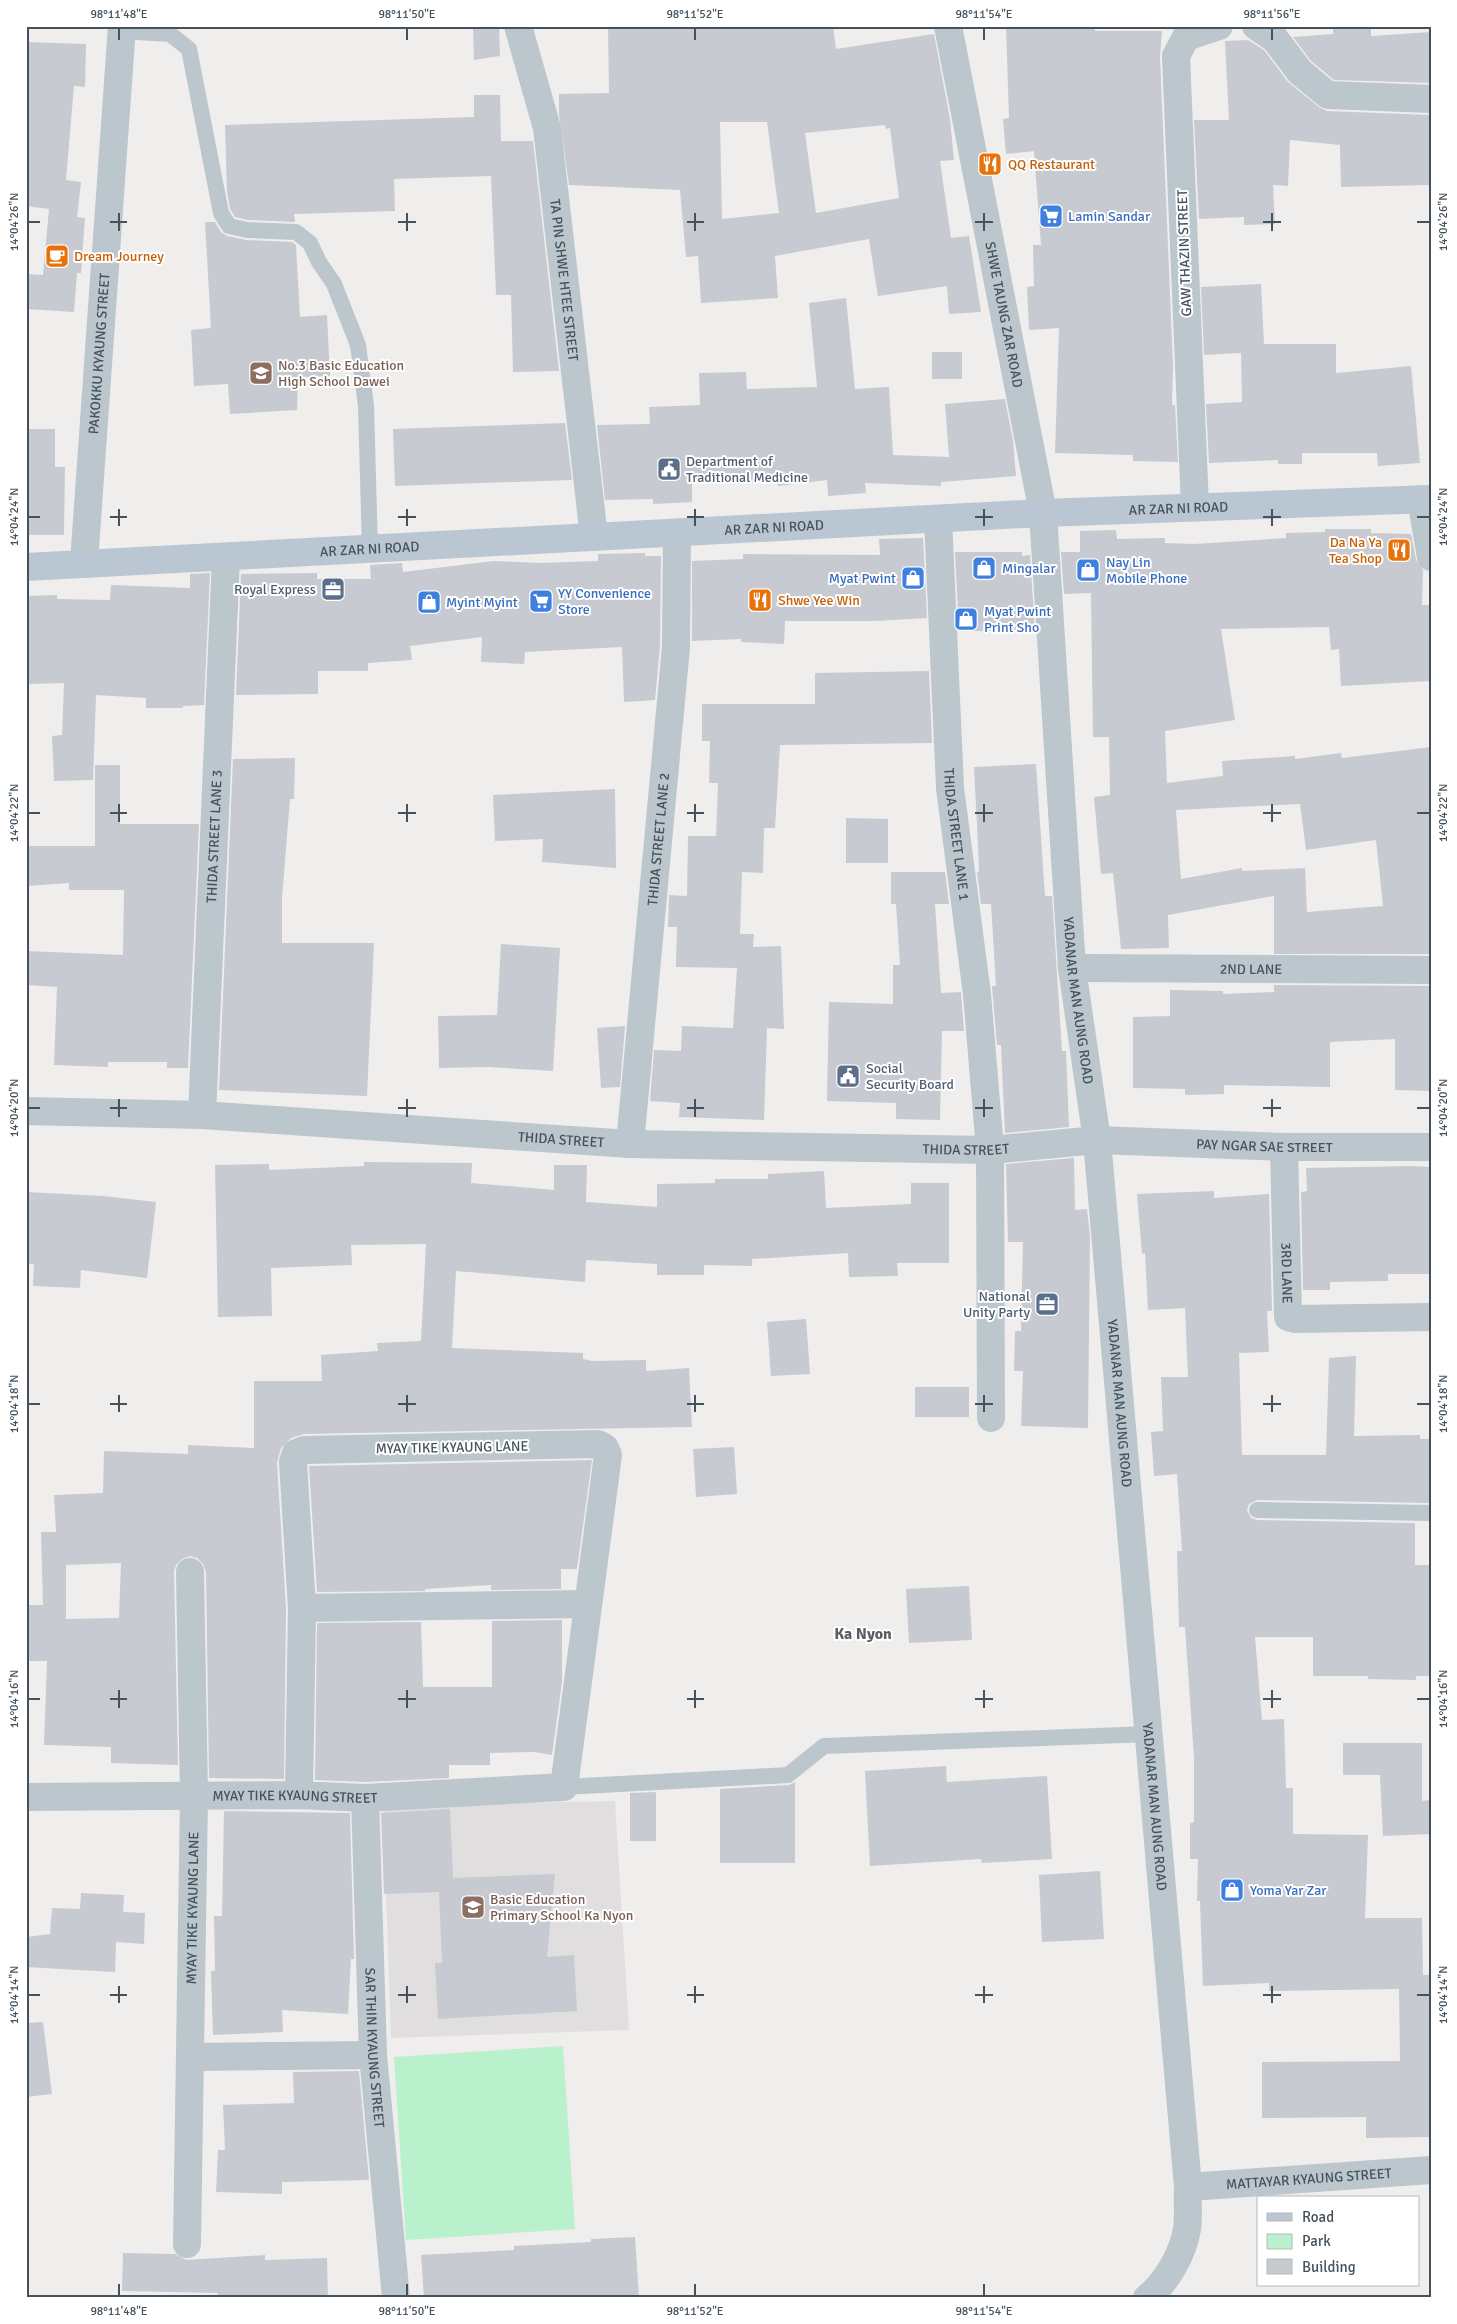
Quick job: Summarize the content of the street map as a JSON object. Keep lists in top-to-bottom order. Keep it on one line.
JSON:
{"streets":{"main road":["AR ZAR NI ROAD"],"street":["GAW THAZIN STREET","TA PIN SHWE HTEE STREET","SHWE TAUNG ZAR ROAD","PAKOKKU KYAUNG STREET","THIDA STREET LANE 1","THIDA STREET LANE 3","THIDA STREET LANE 2","2ND LANE","YADANAR MAN AUNG ROAD","THIDA STREET","PAY NGAR SAE STREET","3RD LANE","MYAY TIKE KYAUNG LANE","MYAY TIKE KYAUNG STREET","SAR THIN KYAUNG STREET","MATTAYAR KYAUNG STREET"]},"crossings":[["GAW THAZIN STREET","AR ZAR NI ROAD"],["TA PIN SHWE HTEE STREET","AR ZAR NI ROAD"],["SHWE TAUNG ZAR ROAD","AR ZAR NI ROAD"],["SHWE TAUNG ZAR ROAD","YADANAR MAN AUNG ROAD"],["PAKOKKU KYAUNG STREET","AR ZAR NI ROAD"],["AR ZAR NI ROAD","THIDA STREET LANE 1"],["AR ZAR NI ROAD","THIDA STREET LANE 3"],["AR ZAR NI ROAD","THIDA STREET LANE 2"],["AR ZAR NI ROAD","YADANAR MAN AUNG ROAD"],["THIDA STREET LANE 1","THIDA STREET"],["THIDA STREET LANE 3","THIDA STREET"],["THIDA STREET LANE 2","THIDA STREET"],["2ND LANE","YADANAR MAN AUNG ROAD"],["YADANAR MAN AUNG ROAD","THIDA STREET"],["YADANAR MAN AUNG ROAD","PAY NGAR SAE STREET"],["YADANAR MAN AUNG ROAD","MATTAYAR KYAUNG STREET"],["THIDA STREET","PAY NGAR SAE STREET"],["PAY NGAR SAE STREET","3RD LANE"],["MYAY TIKE KYAUNG LANE","MYAY TIKE KYAUNG STREET"],["MYAY TIKE KYAUNG STREET","SAR THIN KYAUNG STREET"]],"districts":["Ka Nyon"],"places":{"restaurant":["QQ Restaurant","Da Na Ya Tea Shop","Shwe Yee Win"],"supermarket":["Lamin Sandar","YY Convenience Store"],"cafe":["Dream Journey"],"school or university":["No.3 Basic Education High School Dawei","Basic Education Primary School Ka Nyon"],"public building":["Department of Traditional Medicine","Social Security Board"],"shop":["Mingalar","Nay Lin Mobile Phone","Myat Pwint","Myint Myint","Myat Pwint Print Sho","Yoma Yar Zar"],"office":["Royal Express","National Unity Party"]},"legend":["Road","Park","Building"],"coordinates":["98°11'48\"E","98°11'50\"E","98°11'52\"E","98°11'54\"E","98°11'56\"E","14°04'26\"N","14°04'24\"N","14°04'22\"N","14°04'20\"N","14°04'18\"N","14°04'16\"N","14°04'14\"N"]}
